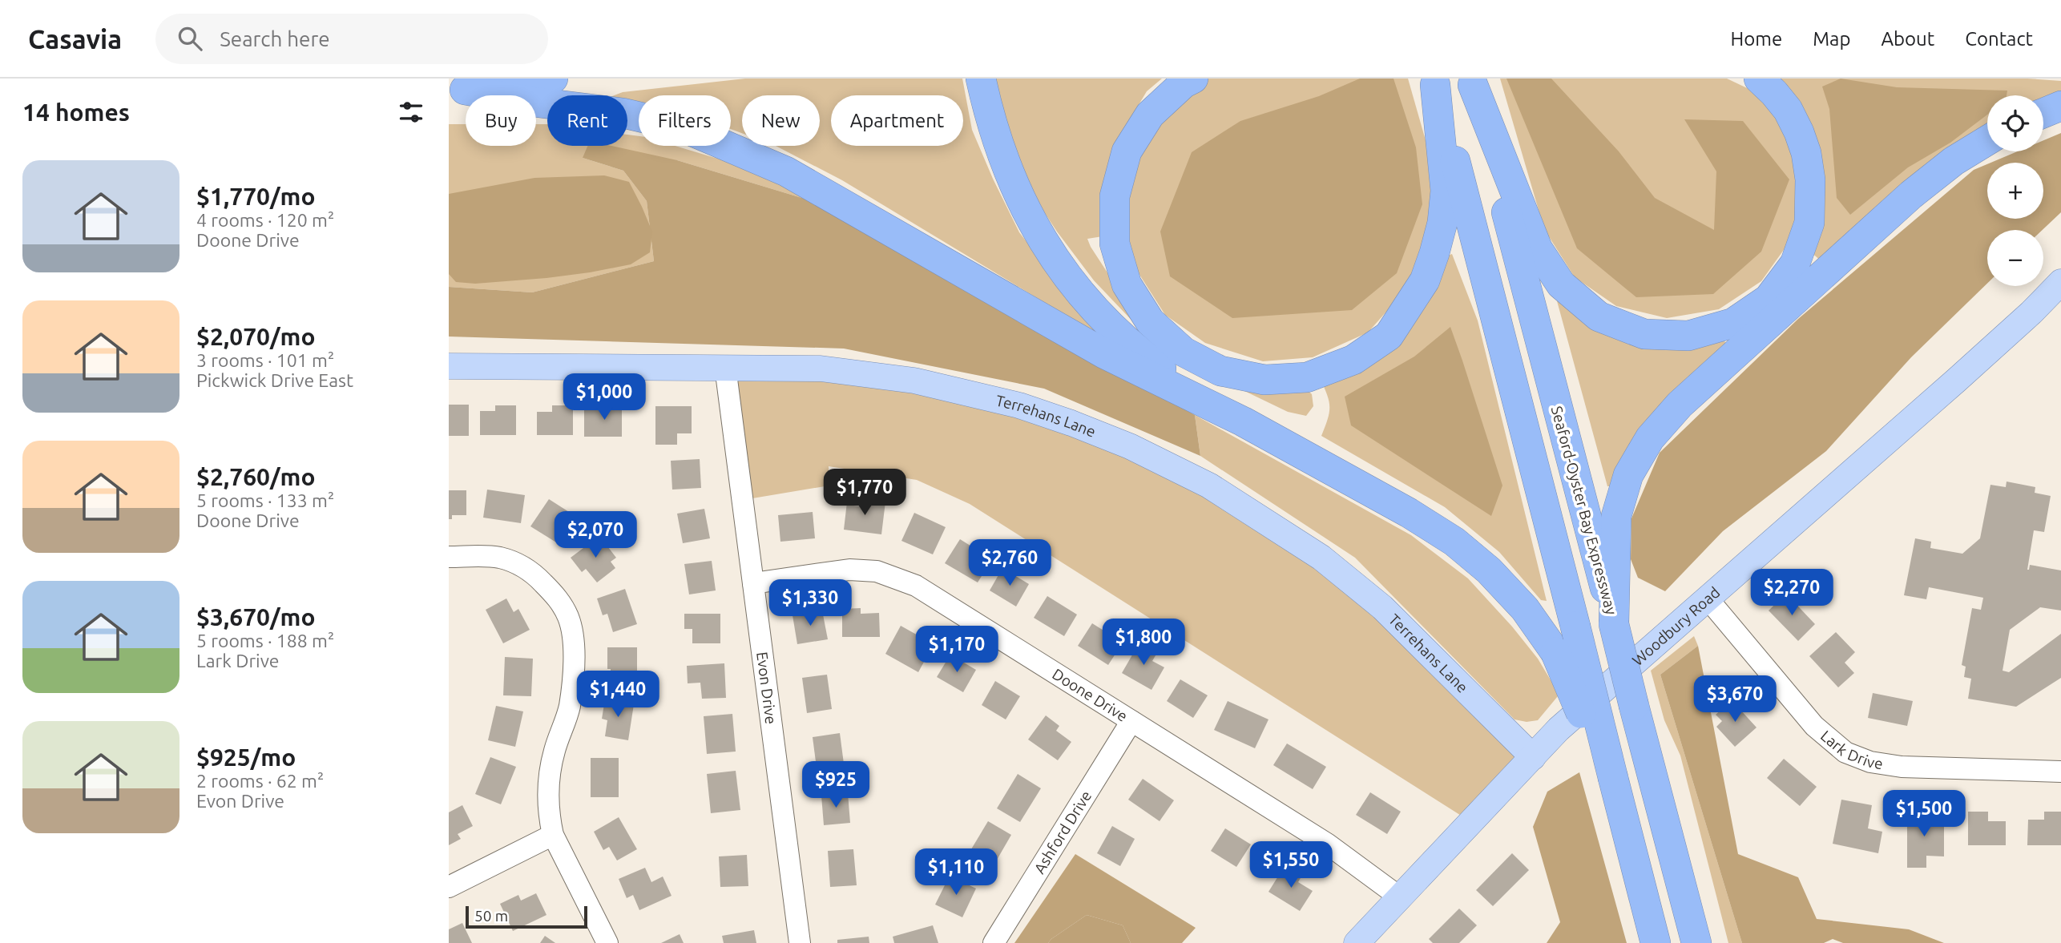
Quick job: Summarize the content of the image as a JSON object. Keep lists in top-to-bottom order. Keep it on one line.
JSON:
{"streets":{"highway":["Seaford-Oyster Bay Expressway"],"main road":["Terrehans Lane","Woodbury Road"],"street":["Evon Drive","Doone Drive","Lark Drive","Ashford Drive"]},"crossings":[["Terrehans Lane","Woodbury Road"],["Terrehans Lane","Evon Drive"],["Woodbury Road","Doone Drive"],["Woodbury Road","Lark Drive"],["Evon Drive","Doone Drive"],["Doone Drive","Ashford Drive"]],"scale_bar":"50 m","page":{"header":"Casavia","search":"Search here","nav":["Home","Map","About","Contact"],"heading":"14 homes","map_buttons":["+","−"],"chip":["Buy","Rent","Filters","New","Apartment"],"list":[{"name":"$1,770/mo","note":"4 rooms · 120 m² · Doone Drive"},{"name":"$2,070/mo","note":"3 rooms · 101 m² · Pickwick Drive East"},{"name":"$2,760/mo","note":"5 rooms · 133 m² · Doone Drive"},{"name":"$3,670/mo","note":"5 rooms · 188 m² · Lark Drive"},{"name":"$925/mo","note":"2 rooms · 62 m² · Evon Drive"}],"price":["$1,000","$1,770","$2,070","$2,760","$2,270","$1,330","$1,800","$1,170","$1,440","$3,670","$925","$1,500","$1,550","$1,110"],"scale":"50 m"}}
